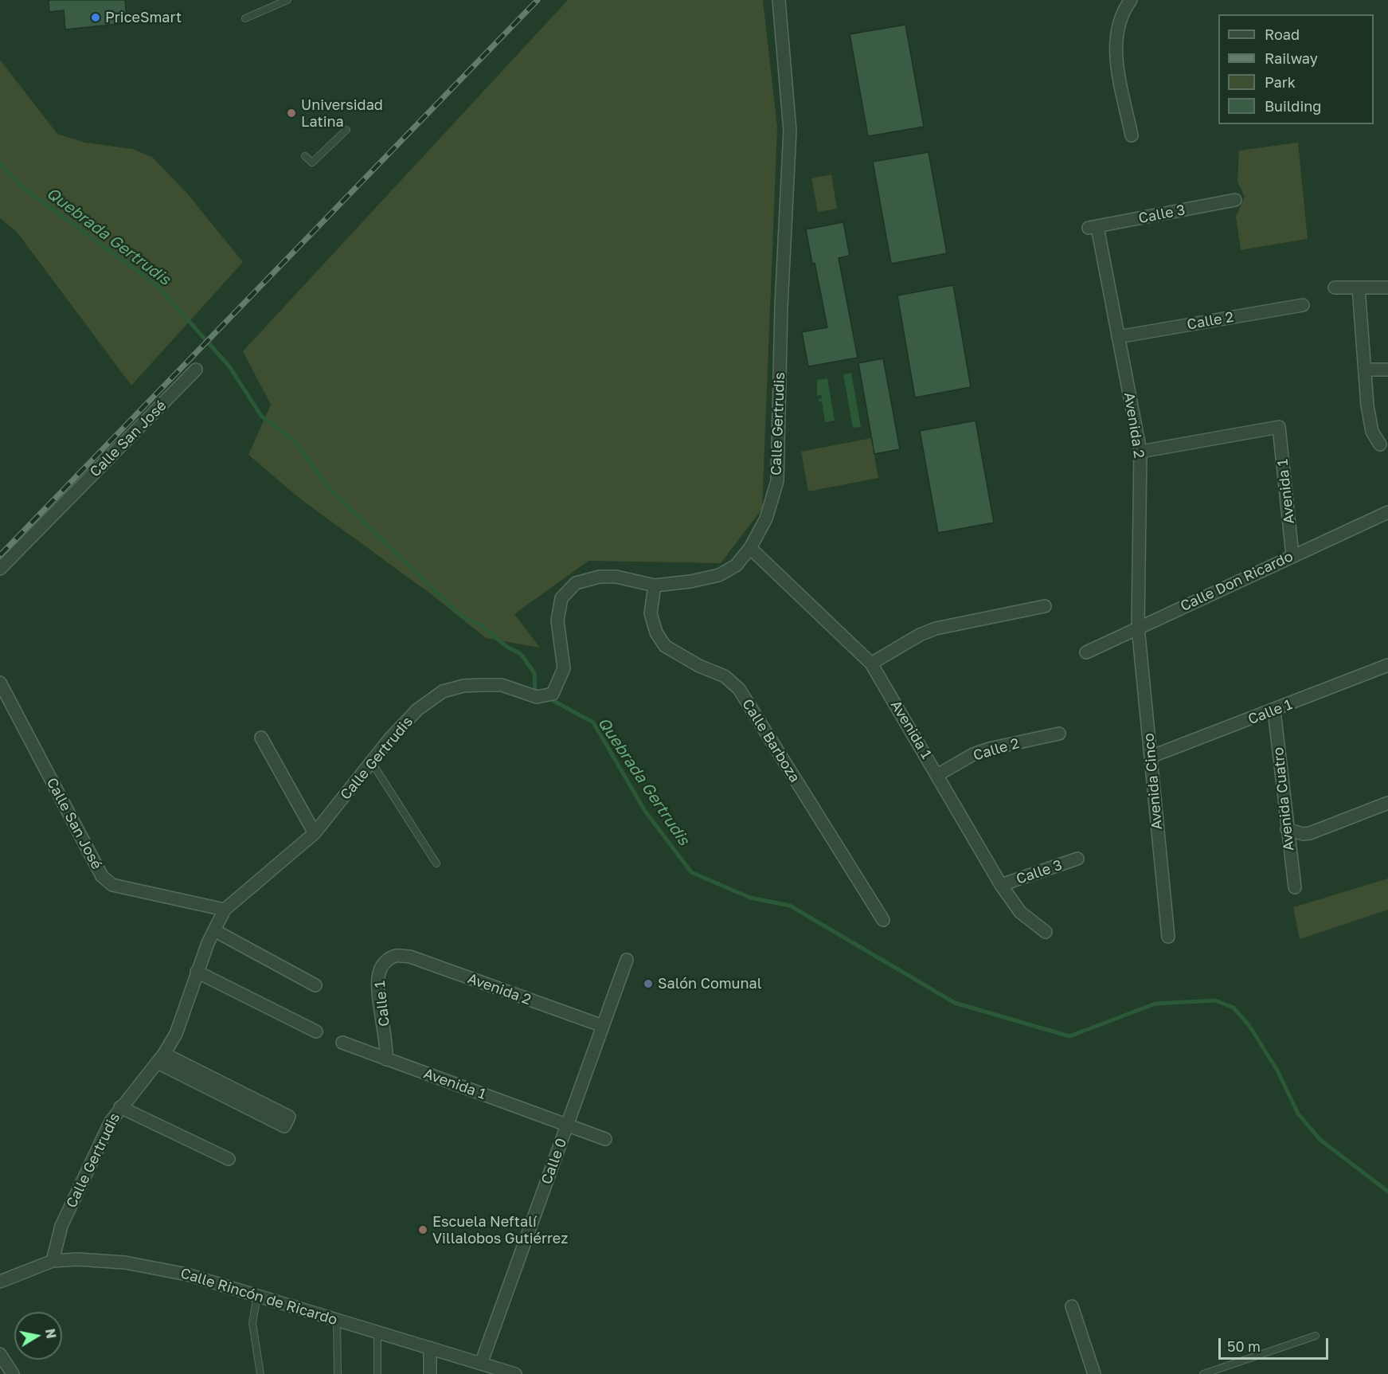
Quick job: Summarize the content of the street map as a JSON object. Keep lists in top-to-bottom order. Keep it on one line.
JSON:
{"streets":{"street":["Calle 3","Calle 2","Calle Gertrudis","Avenida 2","Calle San José","Avenida 1","Calle Don Ricardo","Calle 1","Calle Barboza","Avenida Cinco","Avenida Cuatro","Calle 0","Calle Rincón de Ricardo"]},"crossings":[["Calle 3","Avenida 2"],["Calle 3","Avenida 1"],["Calle 2","Avenida 2"],["Calle 2","Avenida 1"],["Calle Gertrudis","Calle San José"],["Calle Gertrudis","Avenida 1"],["Calle Gertrudis","Calle Barboza"],["Calle Gertrudis","Calle Rincón de Ricardo"],["Avenida 2","Avenida 1"],["Avenida 2","Calle Don Ricardo"],["Avenida 2","Calle 1"],["Avenida 2","Avenida Cinco"],["Avenida 2","Calle 0"],["Avenida 1","Calle Don Ricardo"],["Avenida 1","Calle 1"],["Avenida 1","Calle 0"],["Calle Don Ricardo","Avenida Cinco"],["Calle 1","Avenida Cinco"],["Calle 1","Avenida Cuatro"],["Calle 0","Calle Rincón de Ricardo"]],"water":["Quebrada Gertrudis"],"places":["PriceSmart","Universidad Latina","Salón Comunal","Escuela Neftalí Villalobos Gutiérrez"],"legend":["Road","Railway","Park","Building"],"scale_bar":"50 m","north":"right"}
